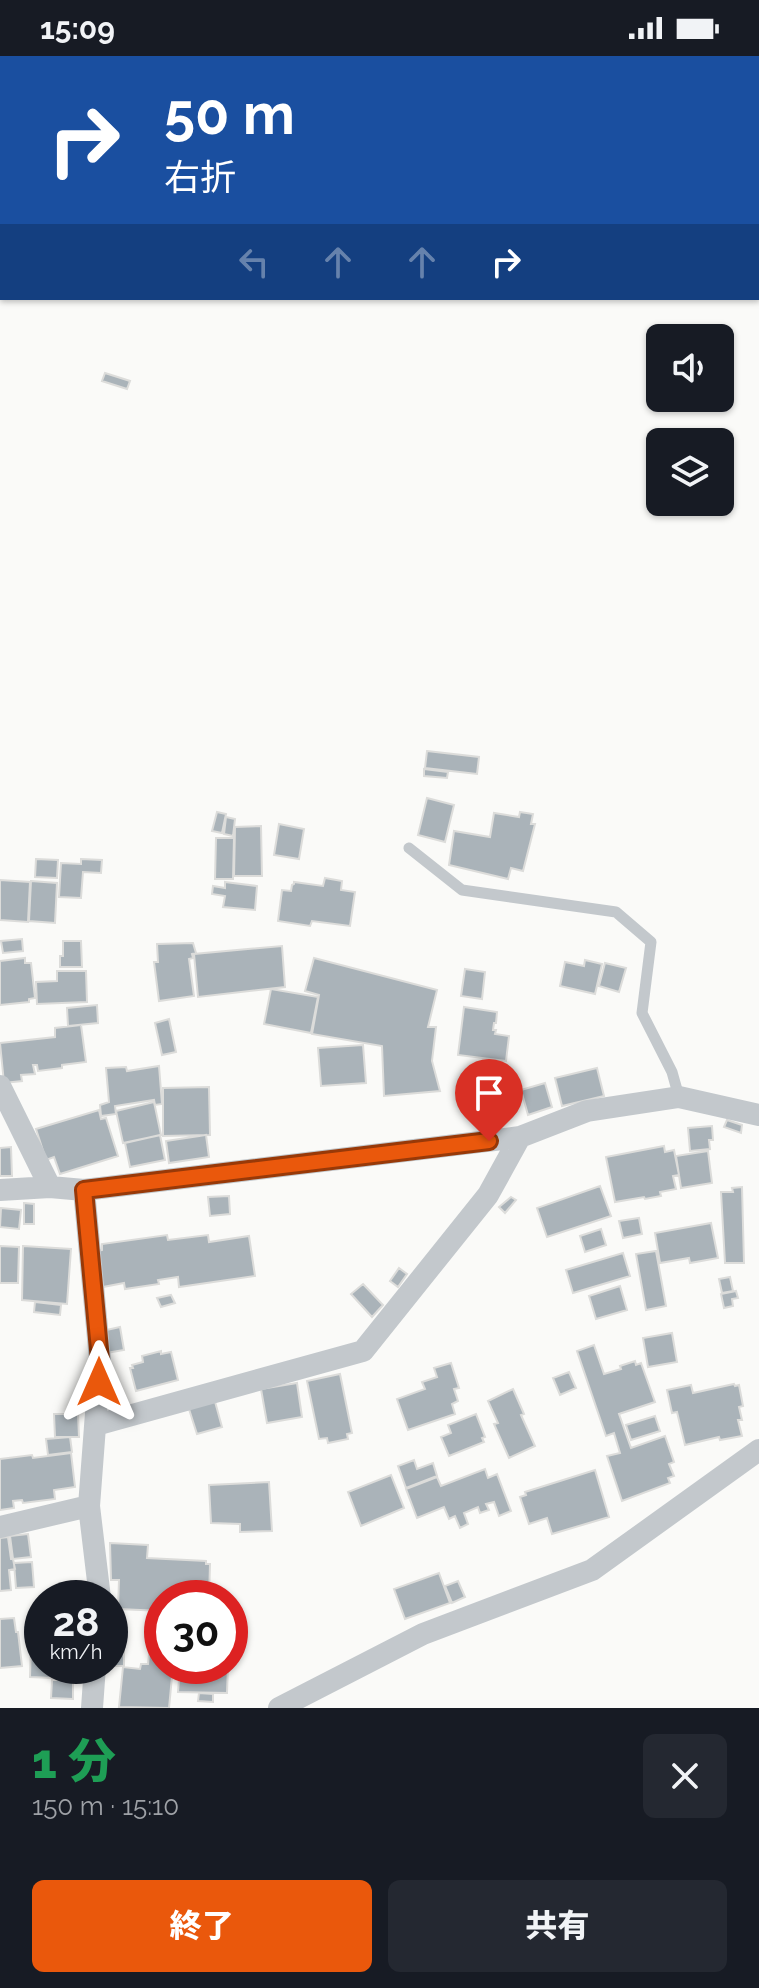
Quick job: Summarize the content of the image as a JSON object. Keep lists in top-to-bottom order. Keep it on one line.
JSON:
{"page":{"status":"15:09","turn":["50 m","右折"],"speed":"28 km/h","limit":"30","heading":["1 分","150 m · 15:10"],"buttons":["終了","共有"]}}
